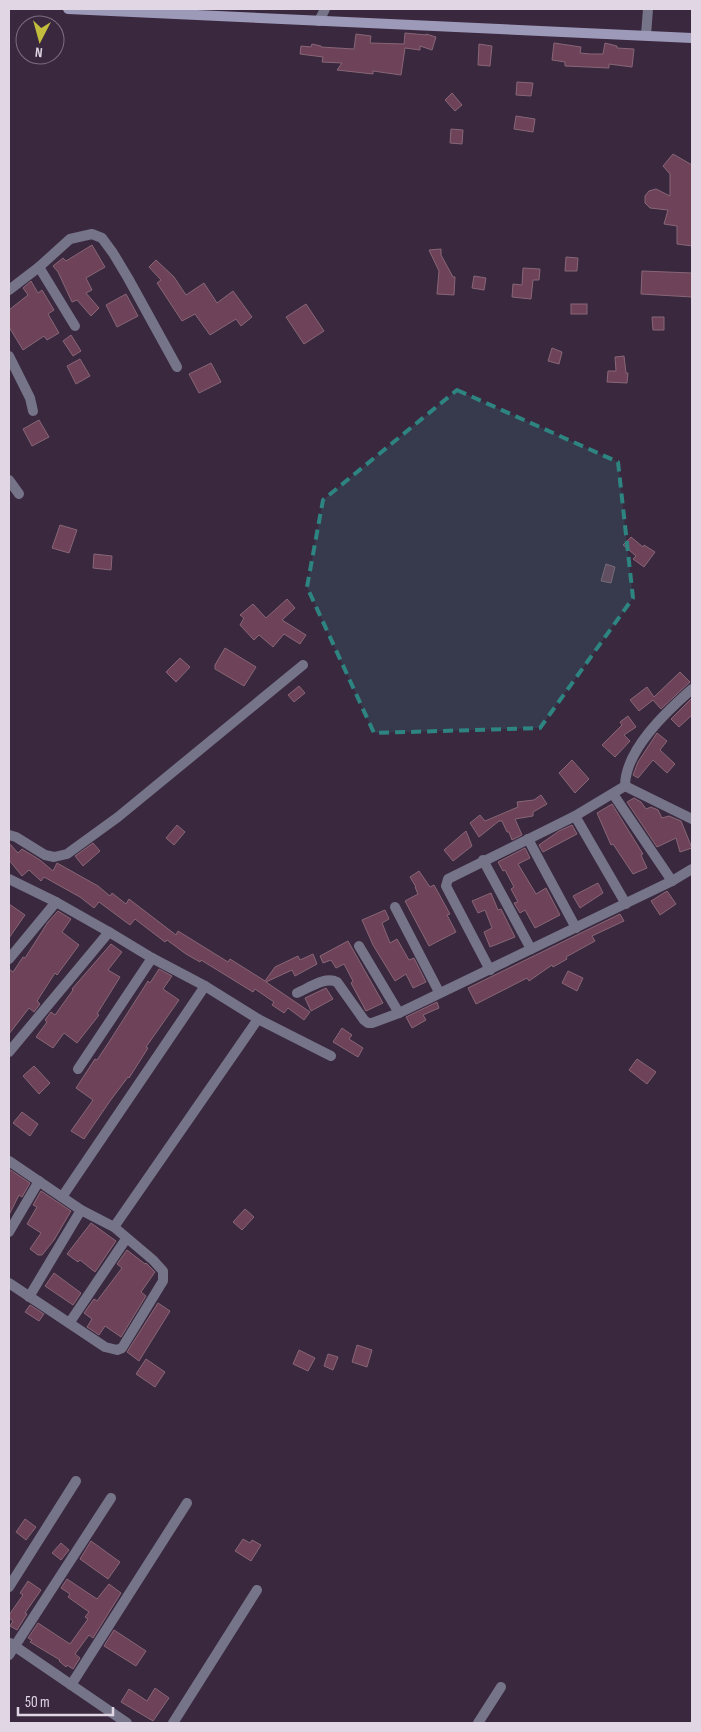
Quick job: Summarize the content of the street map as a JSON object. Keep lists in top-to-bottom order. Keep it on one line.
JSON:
{"scale_bar":"50 m","north":"bottom"}
